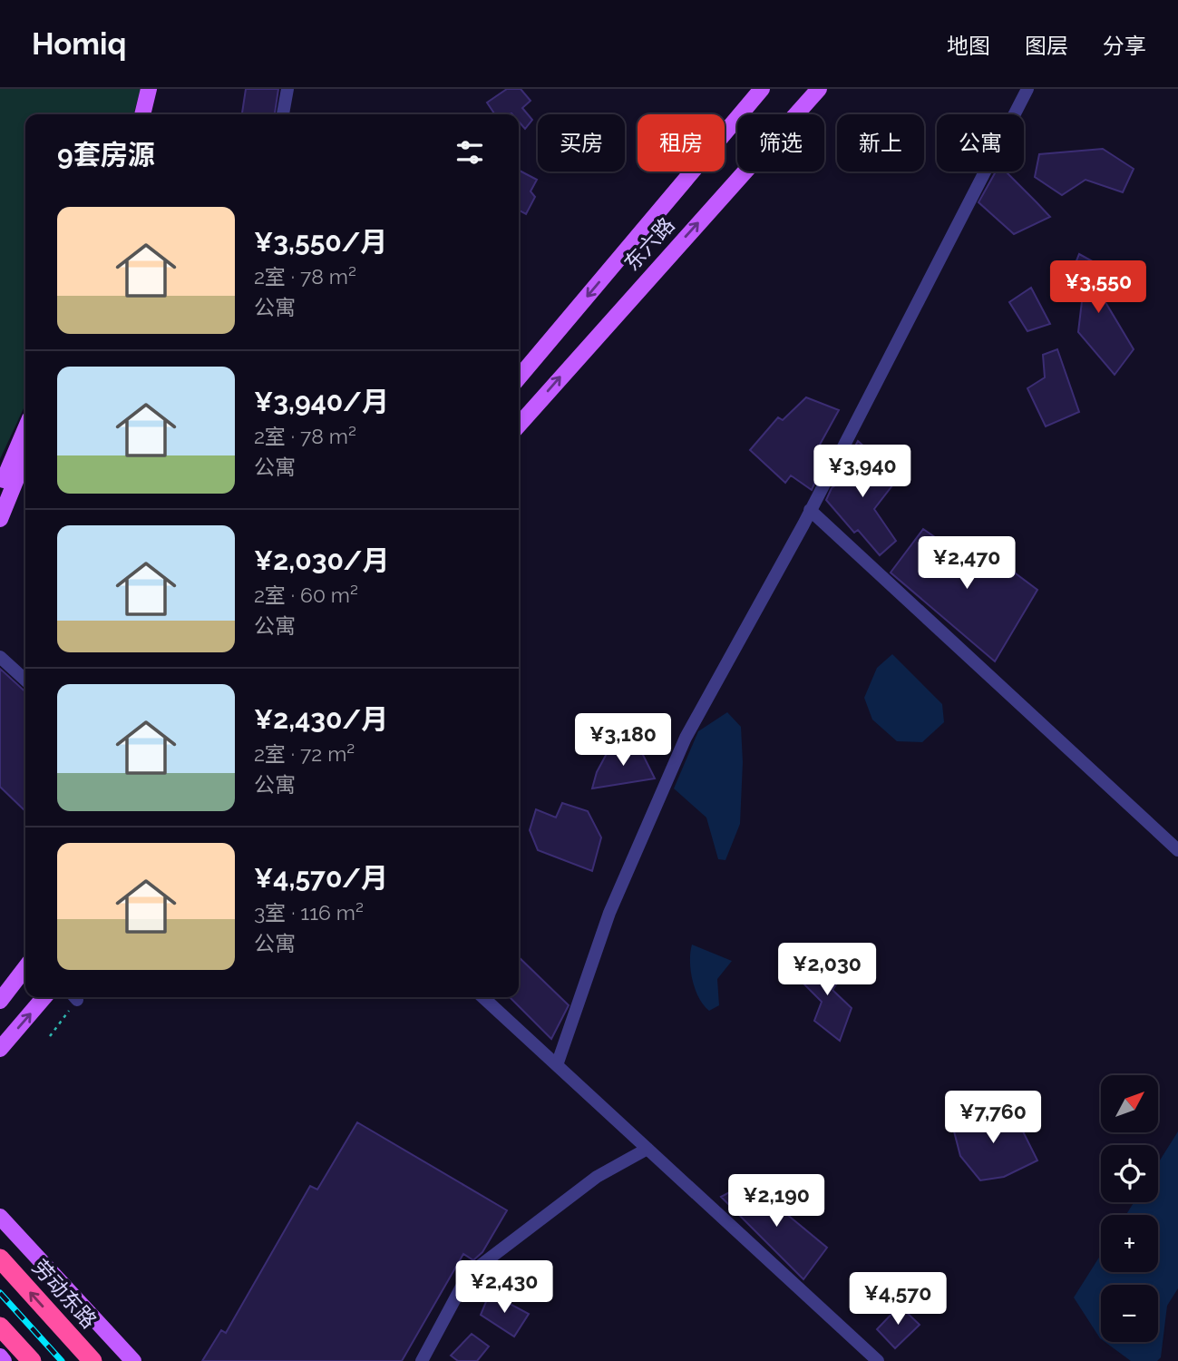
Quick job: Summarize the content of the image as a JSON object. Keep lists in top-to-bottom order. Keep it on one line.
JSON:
{"streets":{"highway":["劳动东路"],"main road":["东六路"]},"north":"top right","page":{"header":"Homiq","nav":["地图","图层","分享"],"chip":["买房","租房","筛选","新上","公寓"],"heading":"9套房源","list":[{"name":"¥3,550/月","note":"2室 · 78 m² · 公寓"},{"name":"¥3,940/月","note":"2室 · 78 m² · 公寓"},{"name":"¥2,030/月","note":"2室 · 60 m² · 公寓"},{"name":"¥2,430/月","note":"2室 · 72 m² · 公寓"},{"name":"¥4,570/月","note":"3室 · 116 m² · 公寓"}],"price":["¥3,550","¥3,940","¥2,470","¥3,180","¥2,030","¥7,760","¥2,190","¥2,430","¥4,570"],"map_buttons":["+","−"]}}
